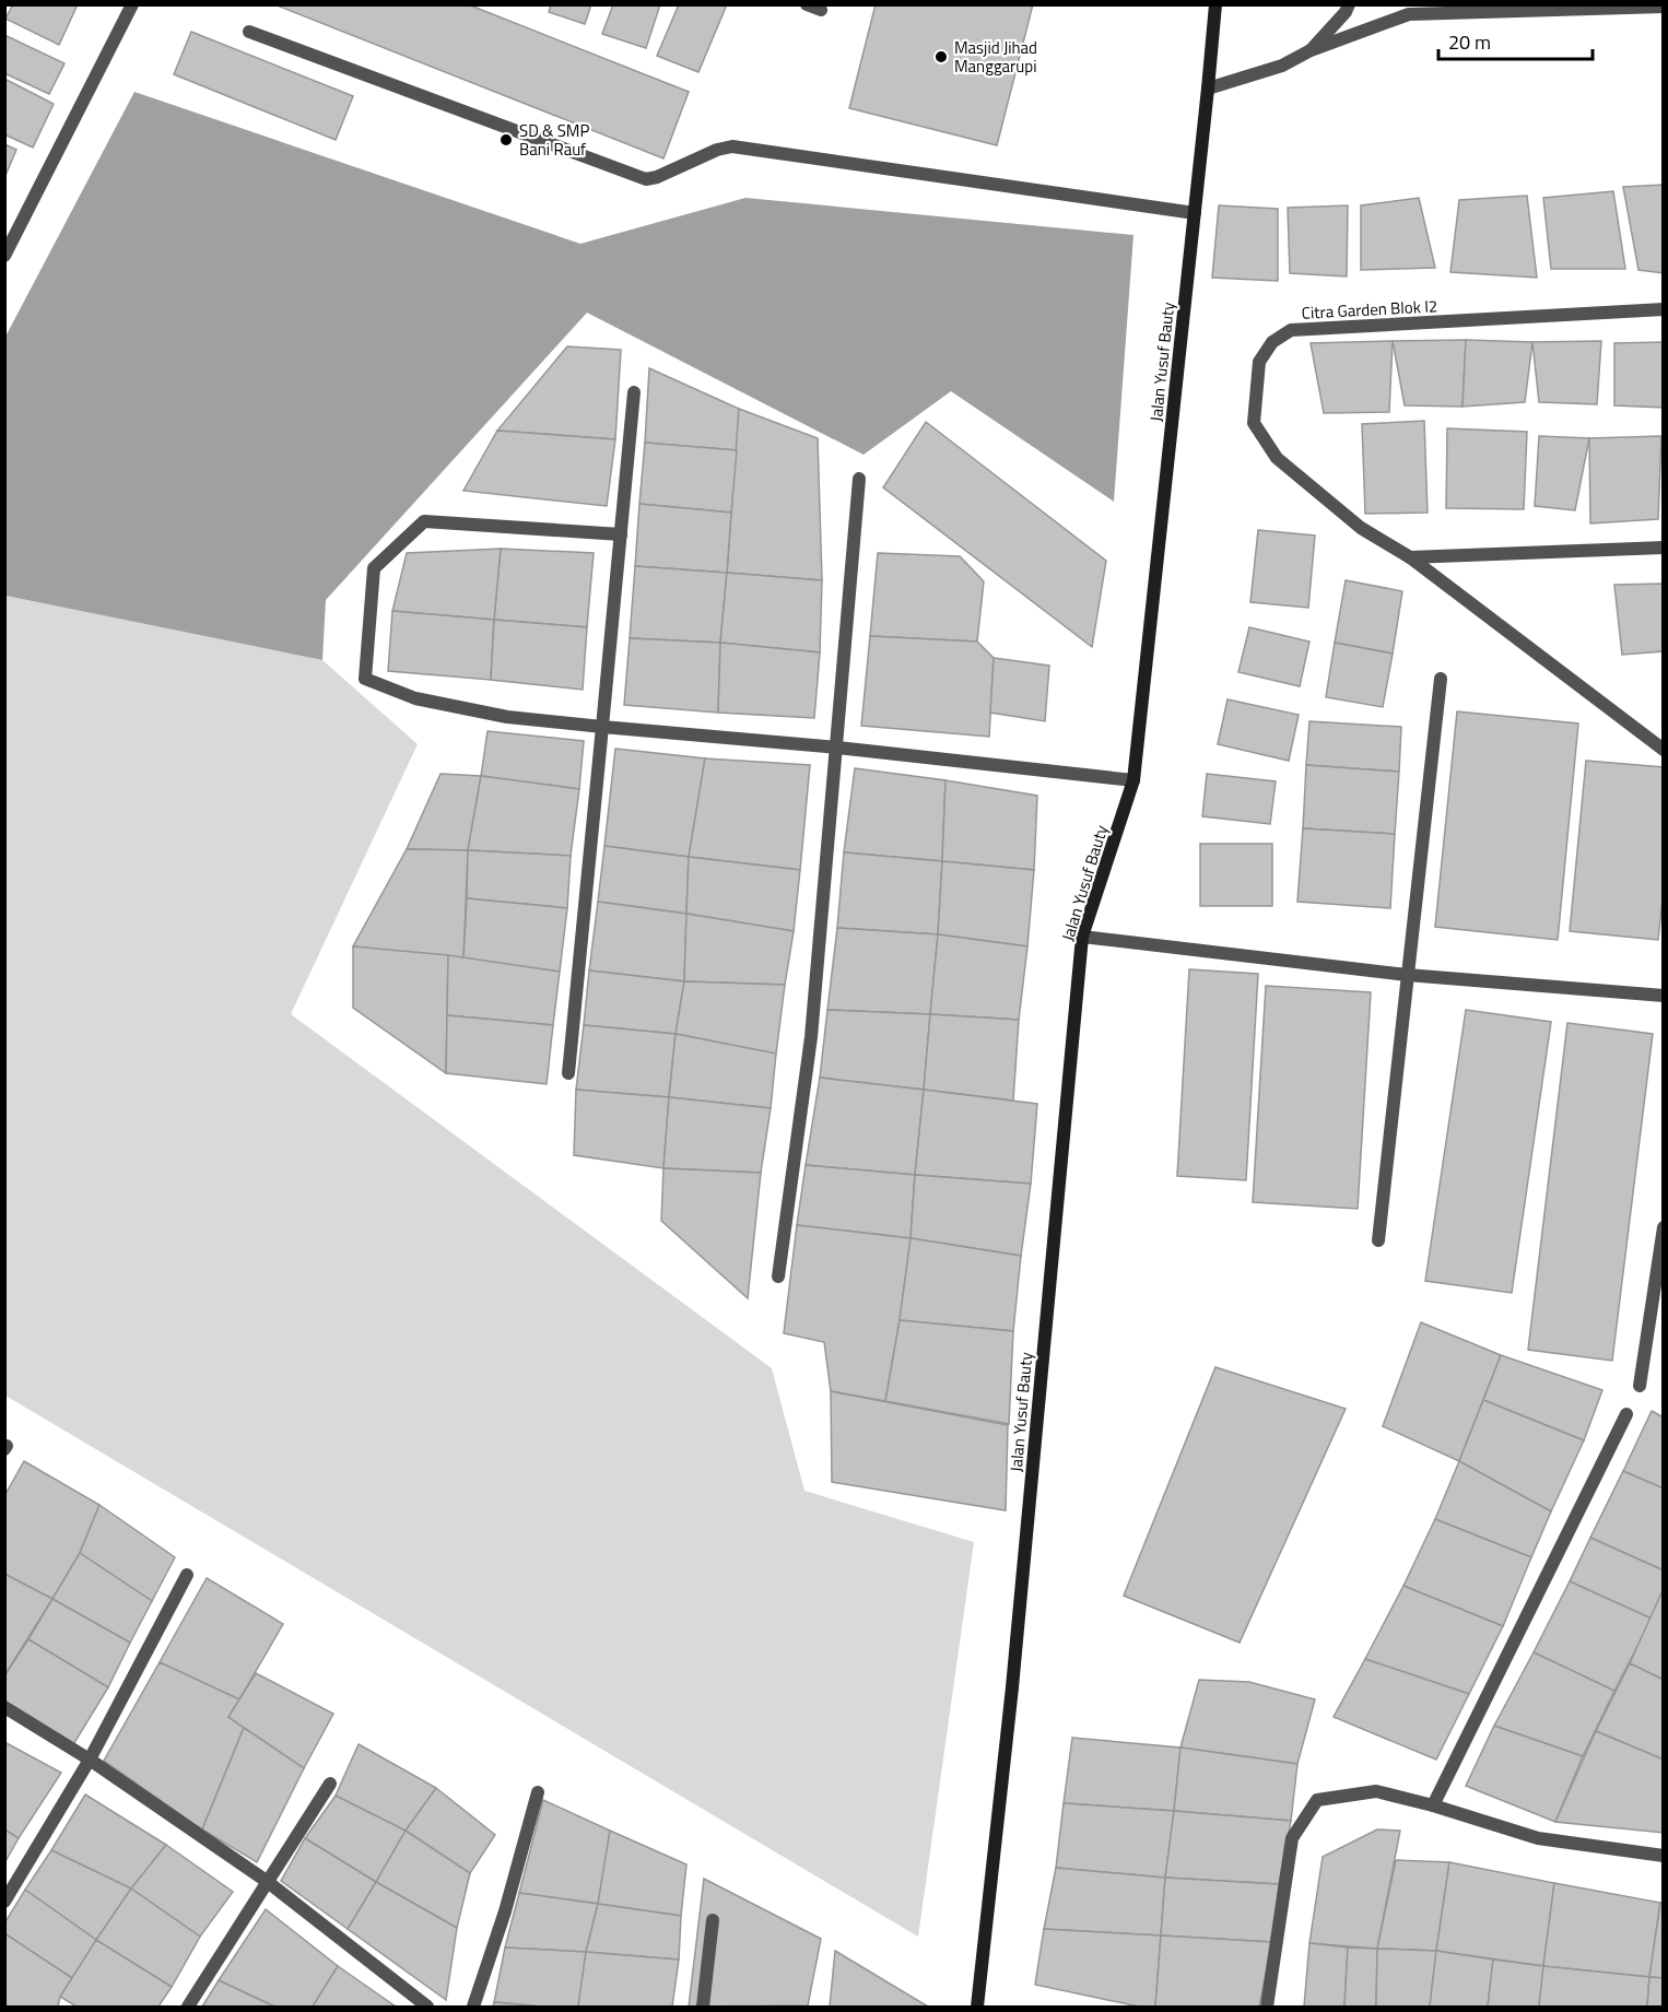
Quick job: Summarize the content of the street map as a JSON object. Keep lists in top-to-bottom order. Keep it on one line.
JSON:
{"streets":{"street":["Citra Garden Blok I2","Jalan Yusuf Bauty"]},"places":["Masjid Jihad Manggarupi","SD & SMP Bani Rauf"],"scale_bar":"20 m"}
